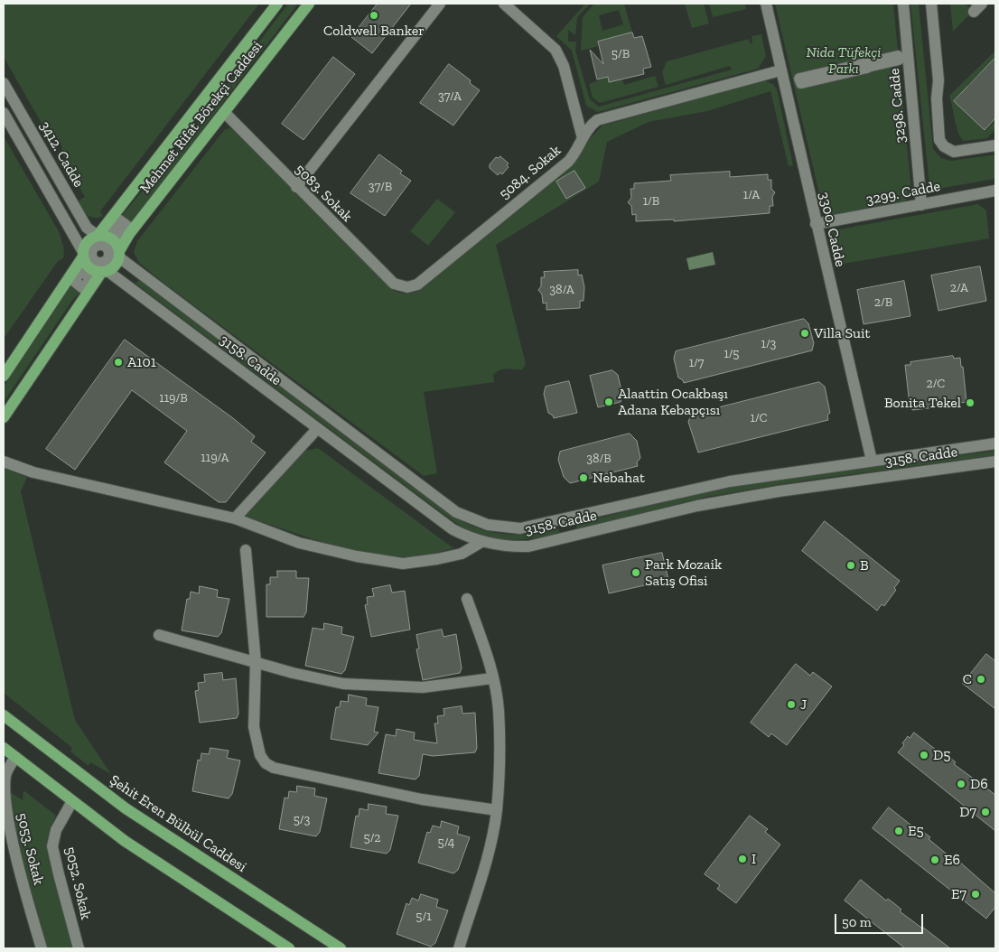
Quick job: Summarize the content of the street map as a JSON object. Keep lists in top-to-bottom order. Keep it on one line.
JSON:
{"streets":{"main road":["Mehmet Rifat Börekçi Caddesi","Şehit Eren Bülbül Caddesi"],"street":["3298. Cadde","3412. Cadde","5084. Sokak","5083. Sokak","3299. Cadde","3300. Cadde","3158. Cadde","5053. Sokak","5052. Sokak"]},"crossings":[["3298. Cadde","3299. Cadde"],["Mehmet Rifat Börekçi Caddesi","3412. Cadde"],["Mehmet Rifat Börekçi Caddesi","5083. Sokak"],["Mehmet Rifat Börekçi Caddesi","3158. Cadde"],["3412. Cadde","3158. Cadde"],["5084. Sokak","5083. Sokak"],["5084. Sokak","3300. Cadde"],["3299. Cadde","3300. Cadde"],["3300. Cadde","3158. Cadde"]],"parks":["Nida Tüfekçi Parkı"],"places":["Coldwell Banker","Villa Suit","A101","Alaattin Ocakbaşı Adana Kebapçısı","Bonita Tekel","Nebahat","B","Park Mozaik Satış Ofisi","C","J","D5","D6","D7","E5","I","E6","E7"],"house_numbers":["5/B","37/A","37/B","1/A","1/B","2/A","38/A","2/B","1/3","1/5","1/7","2/C","119/B","1/C","119/A","38/B","5/3","5/2","5/4","5/1"],"scale_bar":"50 m"}
